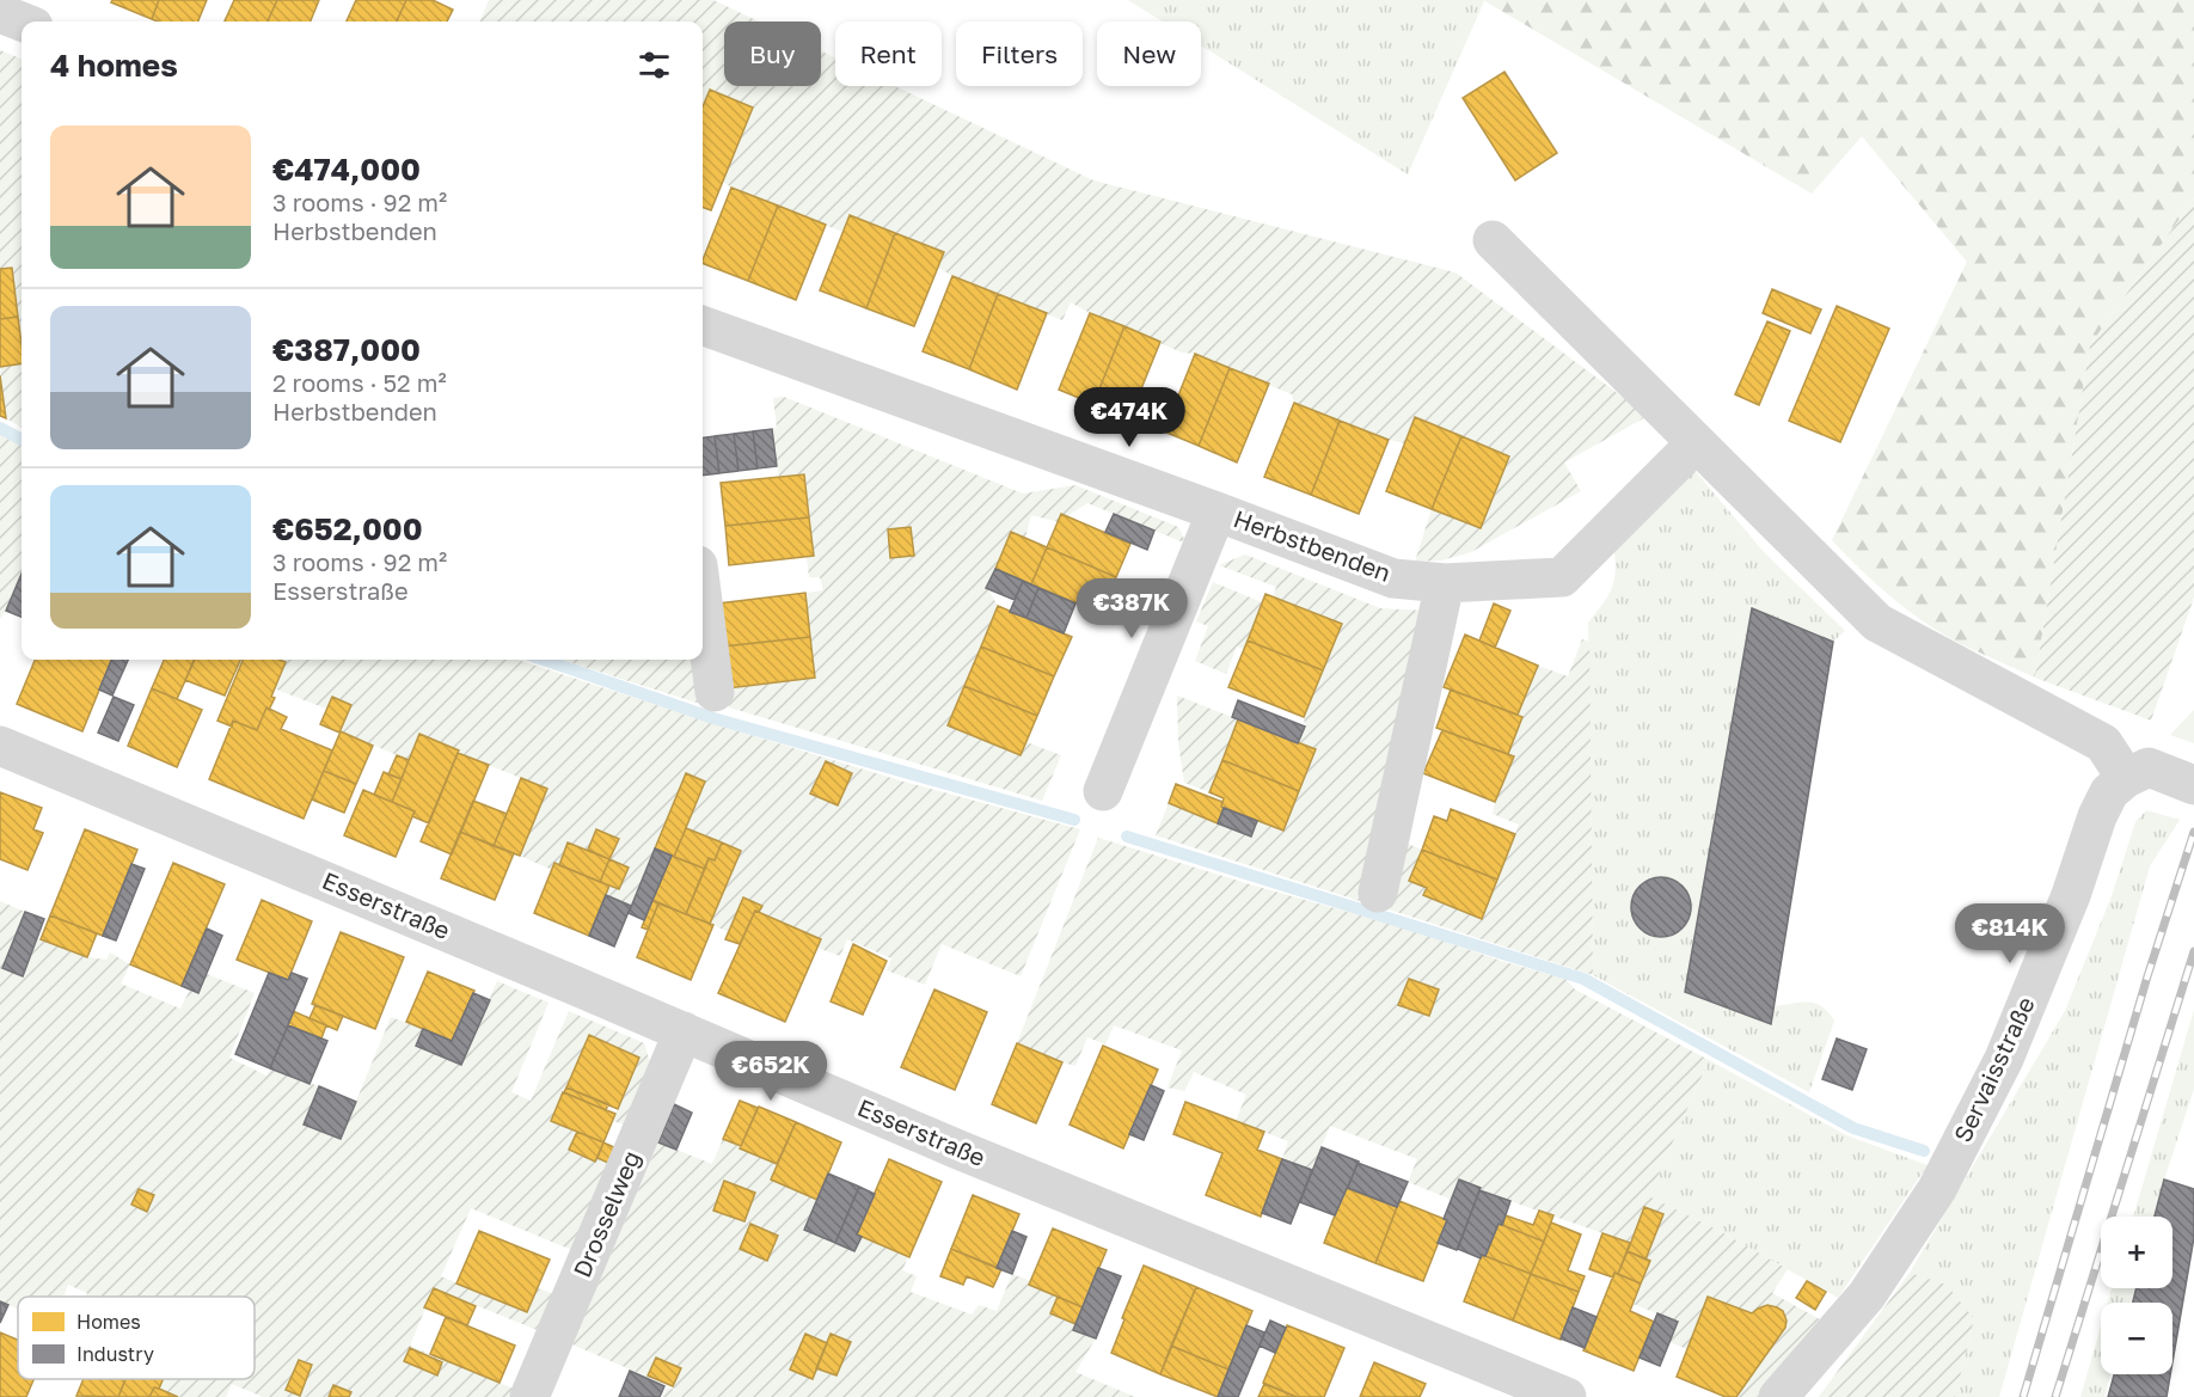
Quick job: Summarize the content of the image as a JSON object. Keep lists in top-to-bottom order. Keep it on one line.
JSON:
{"streets":{"street":["Herbstbenden","Esserstraße","Servaisstraße","Drosselweg"]},"crossings":[["Esserstraße","Drosselweg"]],"legend":["Homes","Industry"],"page":{"chip":["Buy","Rent","Filters","New"],"heading":"4 homes","list":[{"name":"€474,000","note":"3 rooms · 92 m² · Herbstbenden"},{"name":"€387,000","note":"2 rooms · 52 m² · Herbstbenden"},{"name":"€652,000","note":"3 rooms · 92 m² · Esserstraße"}],"price":["€474K","€387K","€814K","€652K"],"map_buttons":["+","−"]}}
